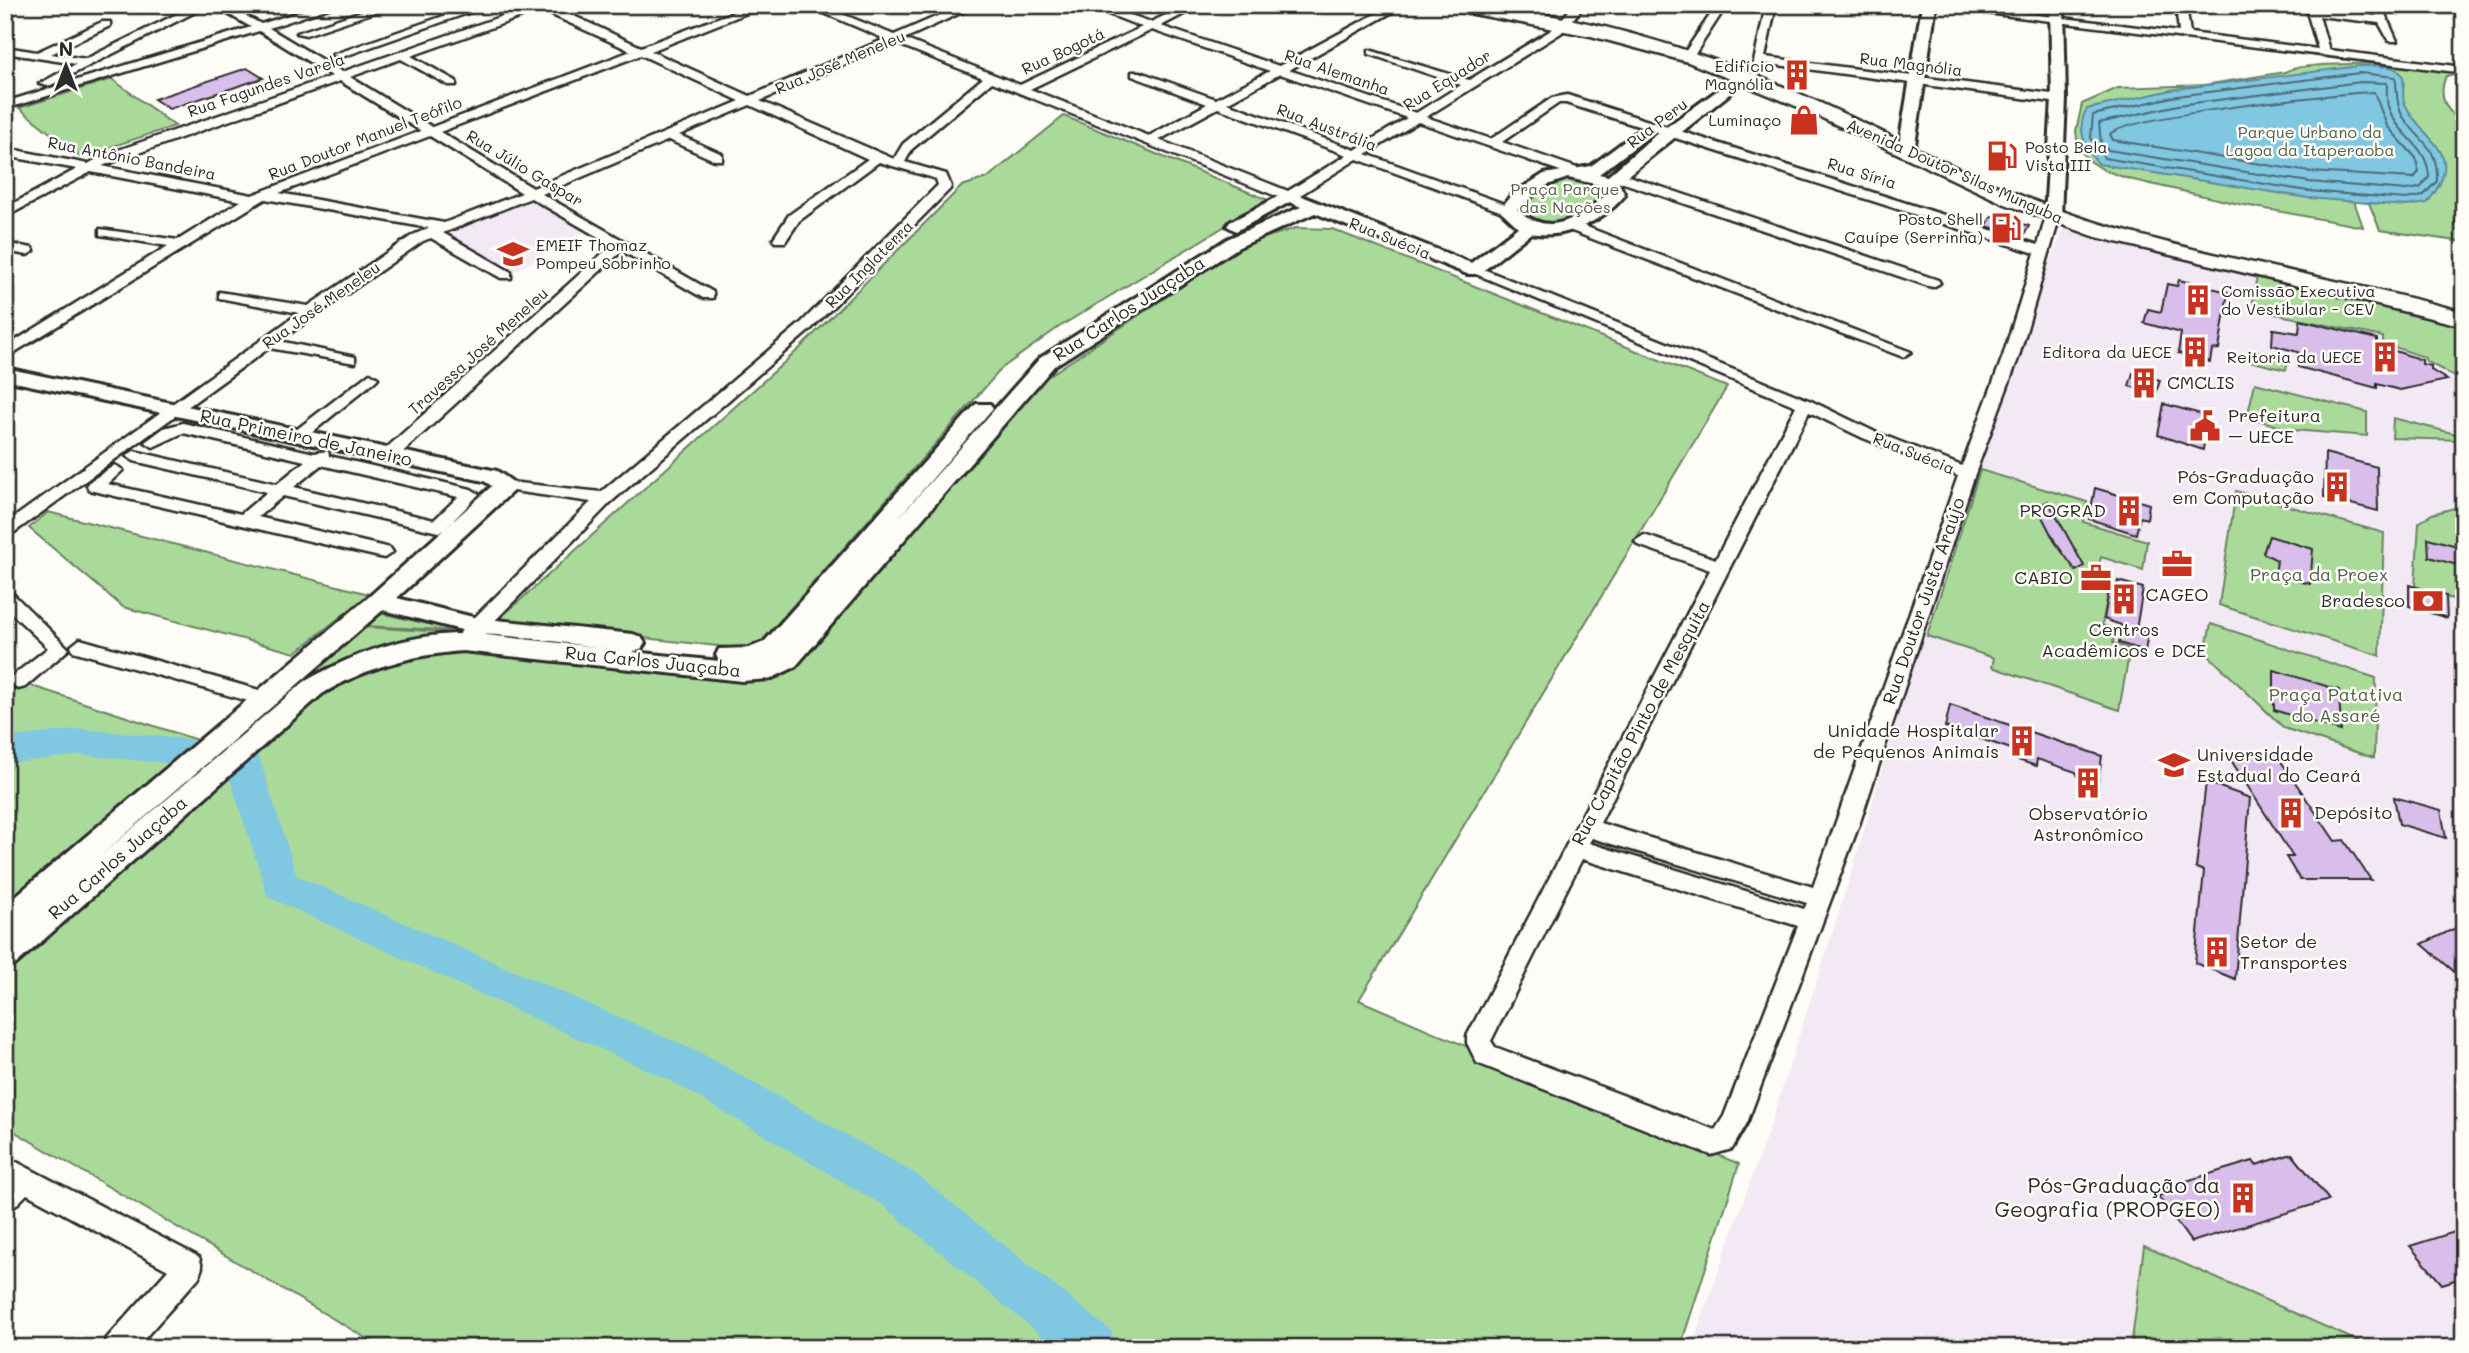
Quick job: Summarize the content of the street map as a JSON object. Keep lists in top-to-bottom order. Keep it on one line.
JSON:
{"streets":{"main road":["Avenida Doutor Silas Munguba"],"street":["Rua Bogotá","Rua José Meneleu","Rua Magnólia","Rua Alemanha","Rua Equador","Rua Fagundes Varela","Rua Peru","Rua Austrália","Rua Doutor Manuel Teófilo","Rua Antônio Bandeira","Rua Júlio Gaspar","Rua Síria","Rua Suécia","Rua Inglaterra","Rua Carlos Juaçaba","Travessa José Meneleu","Rua Primeiro de Janeiro","Rua Doutor Justa Araújo","Rua Capitão Pinto de Mesquita"]},"crossings":[["Rua Bogotá","Rua Alemanha"],["Rua Bogotá","Rua Suécia"],["Rua José Meneleu","Rua Antônio Bandeira"],["Rua José Meneleu","Rua Júlio Gaspar"],["Rua José Meneleu","Rua Suécia"],["Rua José Meneleu","Rua Inglaterra"],["Rua José Meneleu","Rua Primeiro de Janeiro"],["Rua Magnólia","Rua Peru"],["Rua Magnólia","Avenida Doutor Silas Munguba"],["Rua Magnólia","Rua Doutor Justa Araújo"],["Rua Alemanha","Rua Equador"],["Rua Alemanha","Rua Peru"],["Rua Equador","Rua Austrália"],["Rua Equador","Avenida Doutor Silas Munguba"],["Rua Equador","Rua Suécia"],["Rua Equador","Rua Carlos Juaçaba"],["Rua Fagundes Varela","Rua Antônio Bandeira"],["Rua Fagundes Varela","Rua Júlio Gaspar"],["Rua Fagundes Varela","Rua Inglaterra"],["Rua Peru","Rua Austrália"],["Rua Peru","Avenida Doutor Silas Munguba"],["Rua Peru","Rua Síria"],["Rua Doutor Manuel Teófilo","Rua Antônio Bandeira"],["Rua Doutor Manuel Teófilo","Rua Júlio Gaspar"],["Rua Doutor Manuel Teófilo","Rua Inglaterra"],["Rua Júlio Gaspar","Travessa José Meneleu"],["Avenida Doutor Silas Munguba","Rua Doutor Justa Araújo"],["Rua Síria","Rua Doutor Justa Araújo"],["Rua Suécia","Rua Carlos Juaçaba"],["Rua Suécia","Rua Doutor Justa Araújo"],["Rua Suécia","Rua Capitão Pinto de Mesquita"],["Rua Inglaterra","Rua Carlos Juaçaba"],["Rua Inglaterra","Rua Primeiro de Janeiro"],["Travessa José Meneleu","Rua Primeiro de Janeiro"],["Rua Doutor Justa Araújo","Rua Capitão Pinto de Mesquita"]],"parks":["Parque Urbano da Lagoa da Itaperaoba","Praça Parque das Nações","Praça da Proex","Praça Patativa do Assaré"],"places":{"building":["Edifício Magnólia","Comissão Executiva do Vestibular - CEV","Editora da UECE","Reitoria da UECE","CMCLIS","Pós-Graduação em Computação","PROGRAD","Centros Acadêmicos e DCE","Unidade Hospitalar de Pequenos Animais","Observatório Astronômico","Depósito","Setor de Transportes","Pós-Graduação da Geografia (PROPGEO)"],"shop":["Luminaço"],"fuel station":["Posto Bela Vista III","Posto Shell Cauípe (Serrinha)"],"school or university":["EMEIF Thomaz Pompeu Sobrinho","Universidade Estadual do Ceará"],"public building":["Prefeitura – UECE"],"office":["CAGEO","CABIO"],"bank":["Bradesco"]},"north":"top"}
